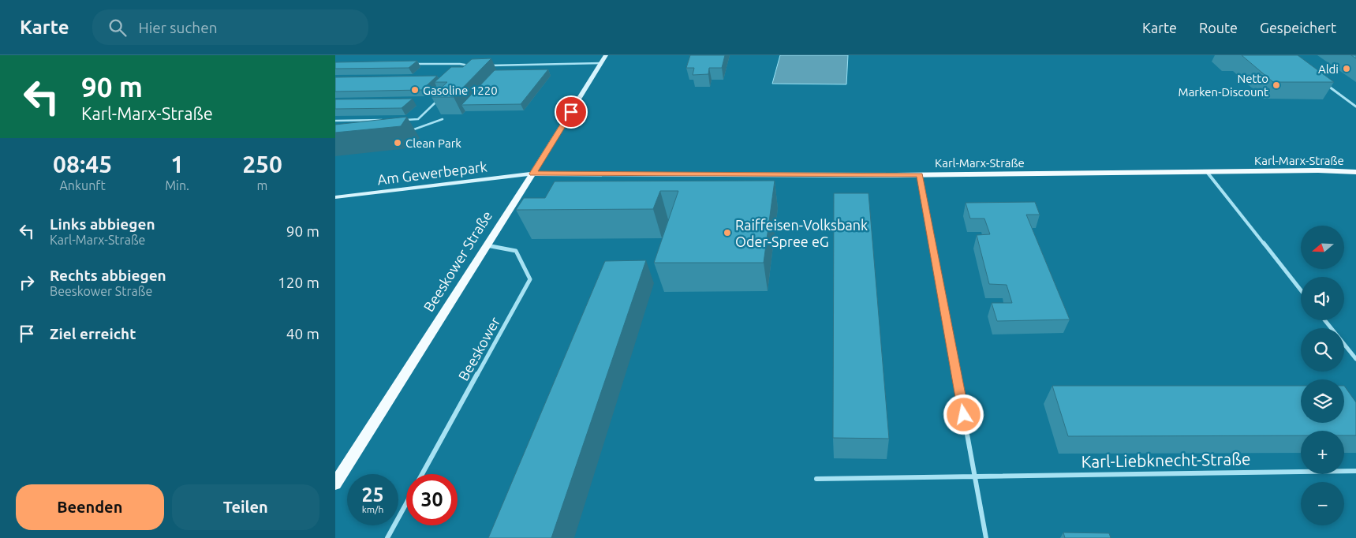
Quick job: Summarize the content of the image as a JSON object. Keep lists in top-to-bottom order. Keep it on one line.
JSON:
{"streets":{"main road":["Karl-Marx-Straße","Beeskower Straße"],"street":["Am Gewerbepark","Beeskower","Karl-Liebknecht-Straße"]},"crossings":[["Karl-Marx-Straße","Am Gewerbepark"],["Karl-Marx-Straße","Beeskower Straße"],["Am Gewerbepark","Beeskower Straße"],["Beeskower Straße","Beeskower"]],"places":["Aldi","Netto Marken-Discount","Gasoline 1220","Clean Park","Raiffeisen-Volksbank Oder-Spree eG"],"north":"left","page":{"header":"Karte","search":"Hier suchen","nav":["Karte","Route","Gespeichert"],"turn":["90 m","Karl-Marx-Straße"],"eta":["08:45","Ankunft","1","Min.","250","m"],"list":[{"name":"Links abbiegen","note":"Karl-Marx-Straße","value":"90 m"},{"name":"Rechts abbiegen","note":"Beeskower Straße","value":"120 m"},{"name":"Ziel erreicht","value":"40 m"}],"map_buttons":["+","−"],"speed":"25 km/h","limit":"30","buttons":["Beenden","Teilen"]}}
